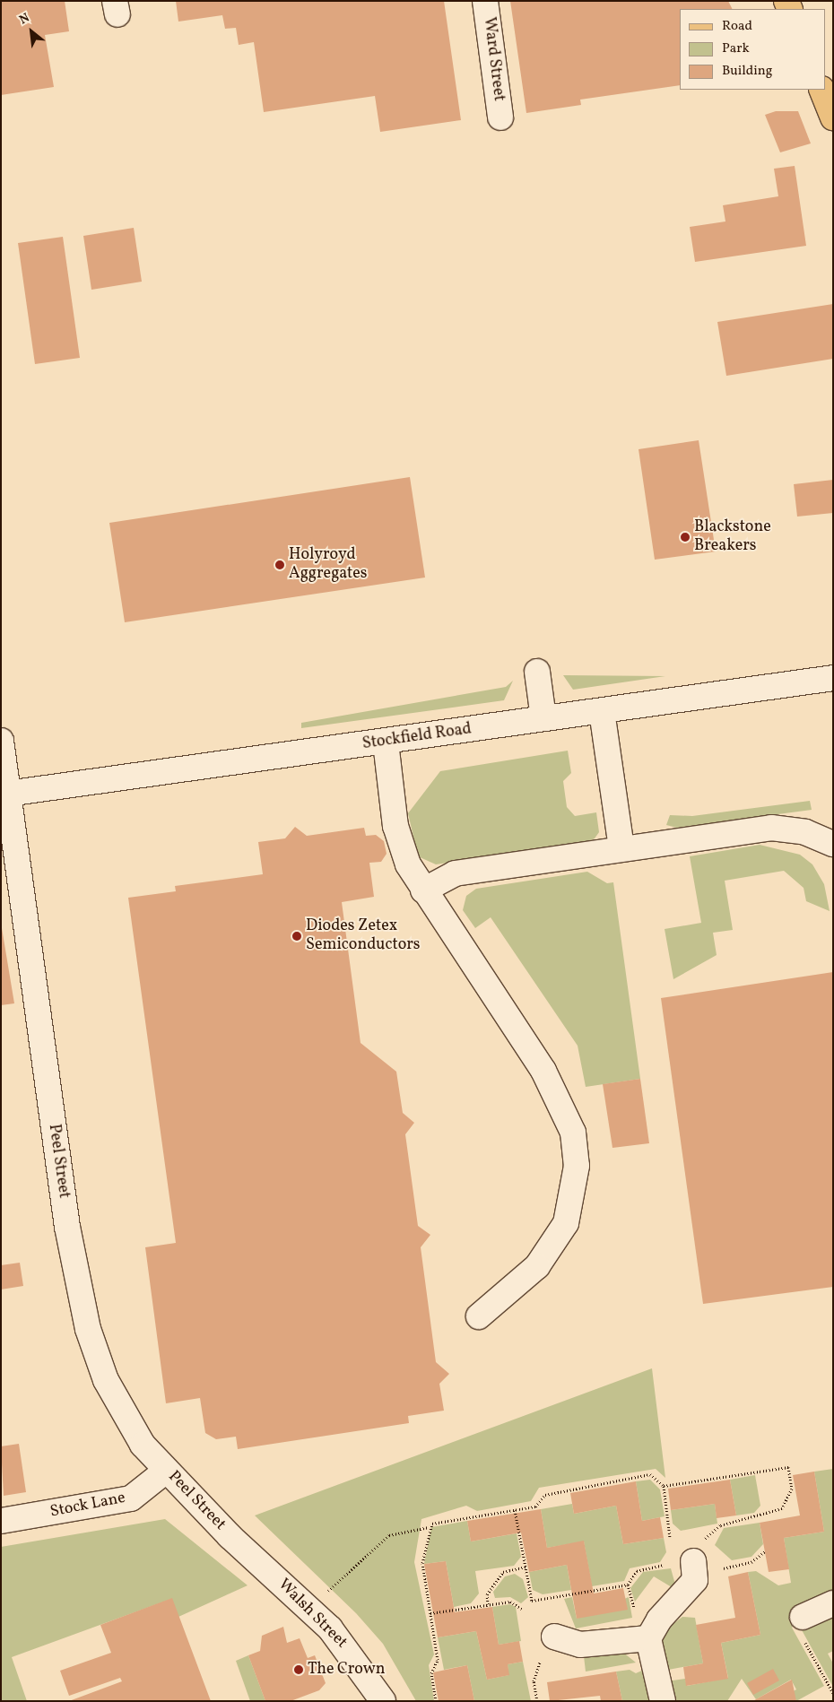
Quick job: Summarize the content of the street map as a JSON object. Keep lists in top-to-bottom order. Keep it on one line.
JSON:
{"streets":{"street":["Ward Street","Stockfield Road","Peel Street","Stock Lane","Walsh Street"]},"crossings":[["Stockfield Road","Peel Street"],["Peel Street","Stock Lane"],["Peel Street","Walsh Street"]],"places":["Blackstone Breakers","Holyroyd Aggregates","Diodes Zetex Semiconductors","The Crown"],"legend":["Road","Park","Building"],"north":"top left"}
